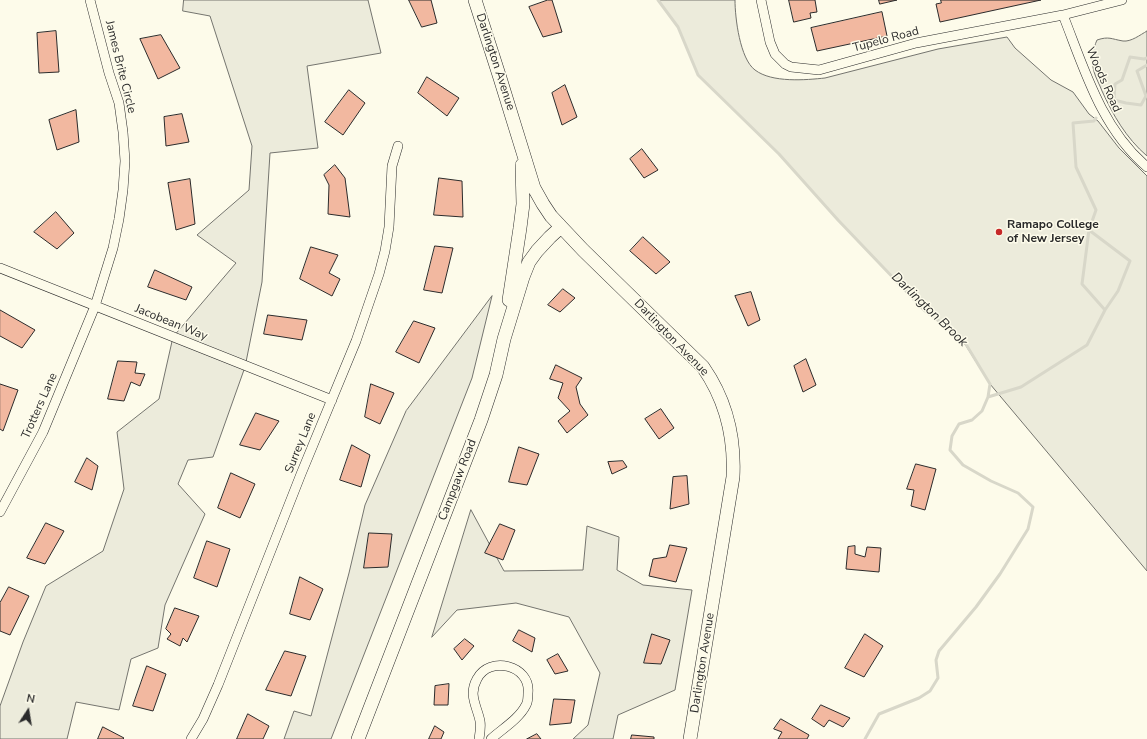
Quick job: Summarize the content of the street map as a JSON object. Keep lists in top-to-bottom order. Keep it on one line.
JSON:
{"streets":{"main road":["Darlington Avenue","Campgaw Road"],"street":["Tupelo Road","James Brite Circle","Woods Road","Jacobean Way","Trotters Lane","Surrey Lane"]},"crossings":[["Tupelo Road","Woods Road"],["Darlington Avenue","Campgaw Road"],["James Brite Circle","Jacobean Way"],["James Brite Circle","Trotters Lane"],["Jacobean Way","Trotters Lane"],["Jacobean Way","Surrey Lane"]],"water":["Darlington Brook"],"places":["Ramapo College of New Jersey"],"north":"top"}
